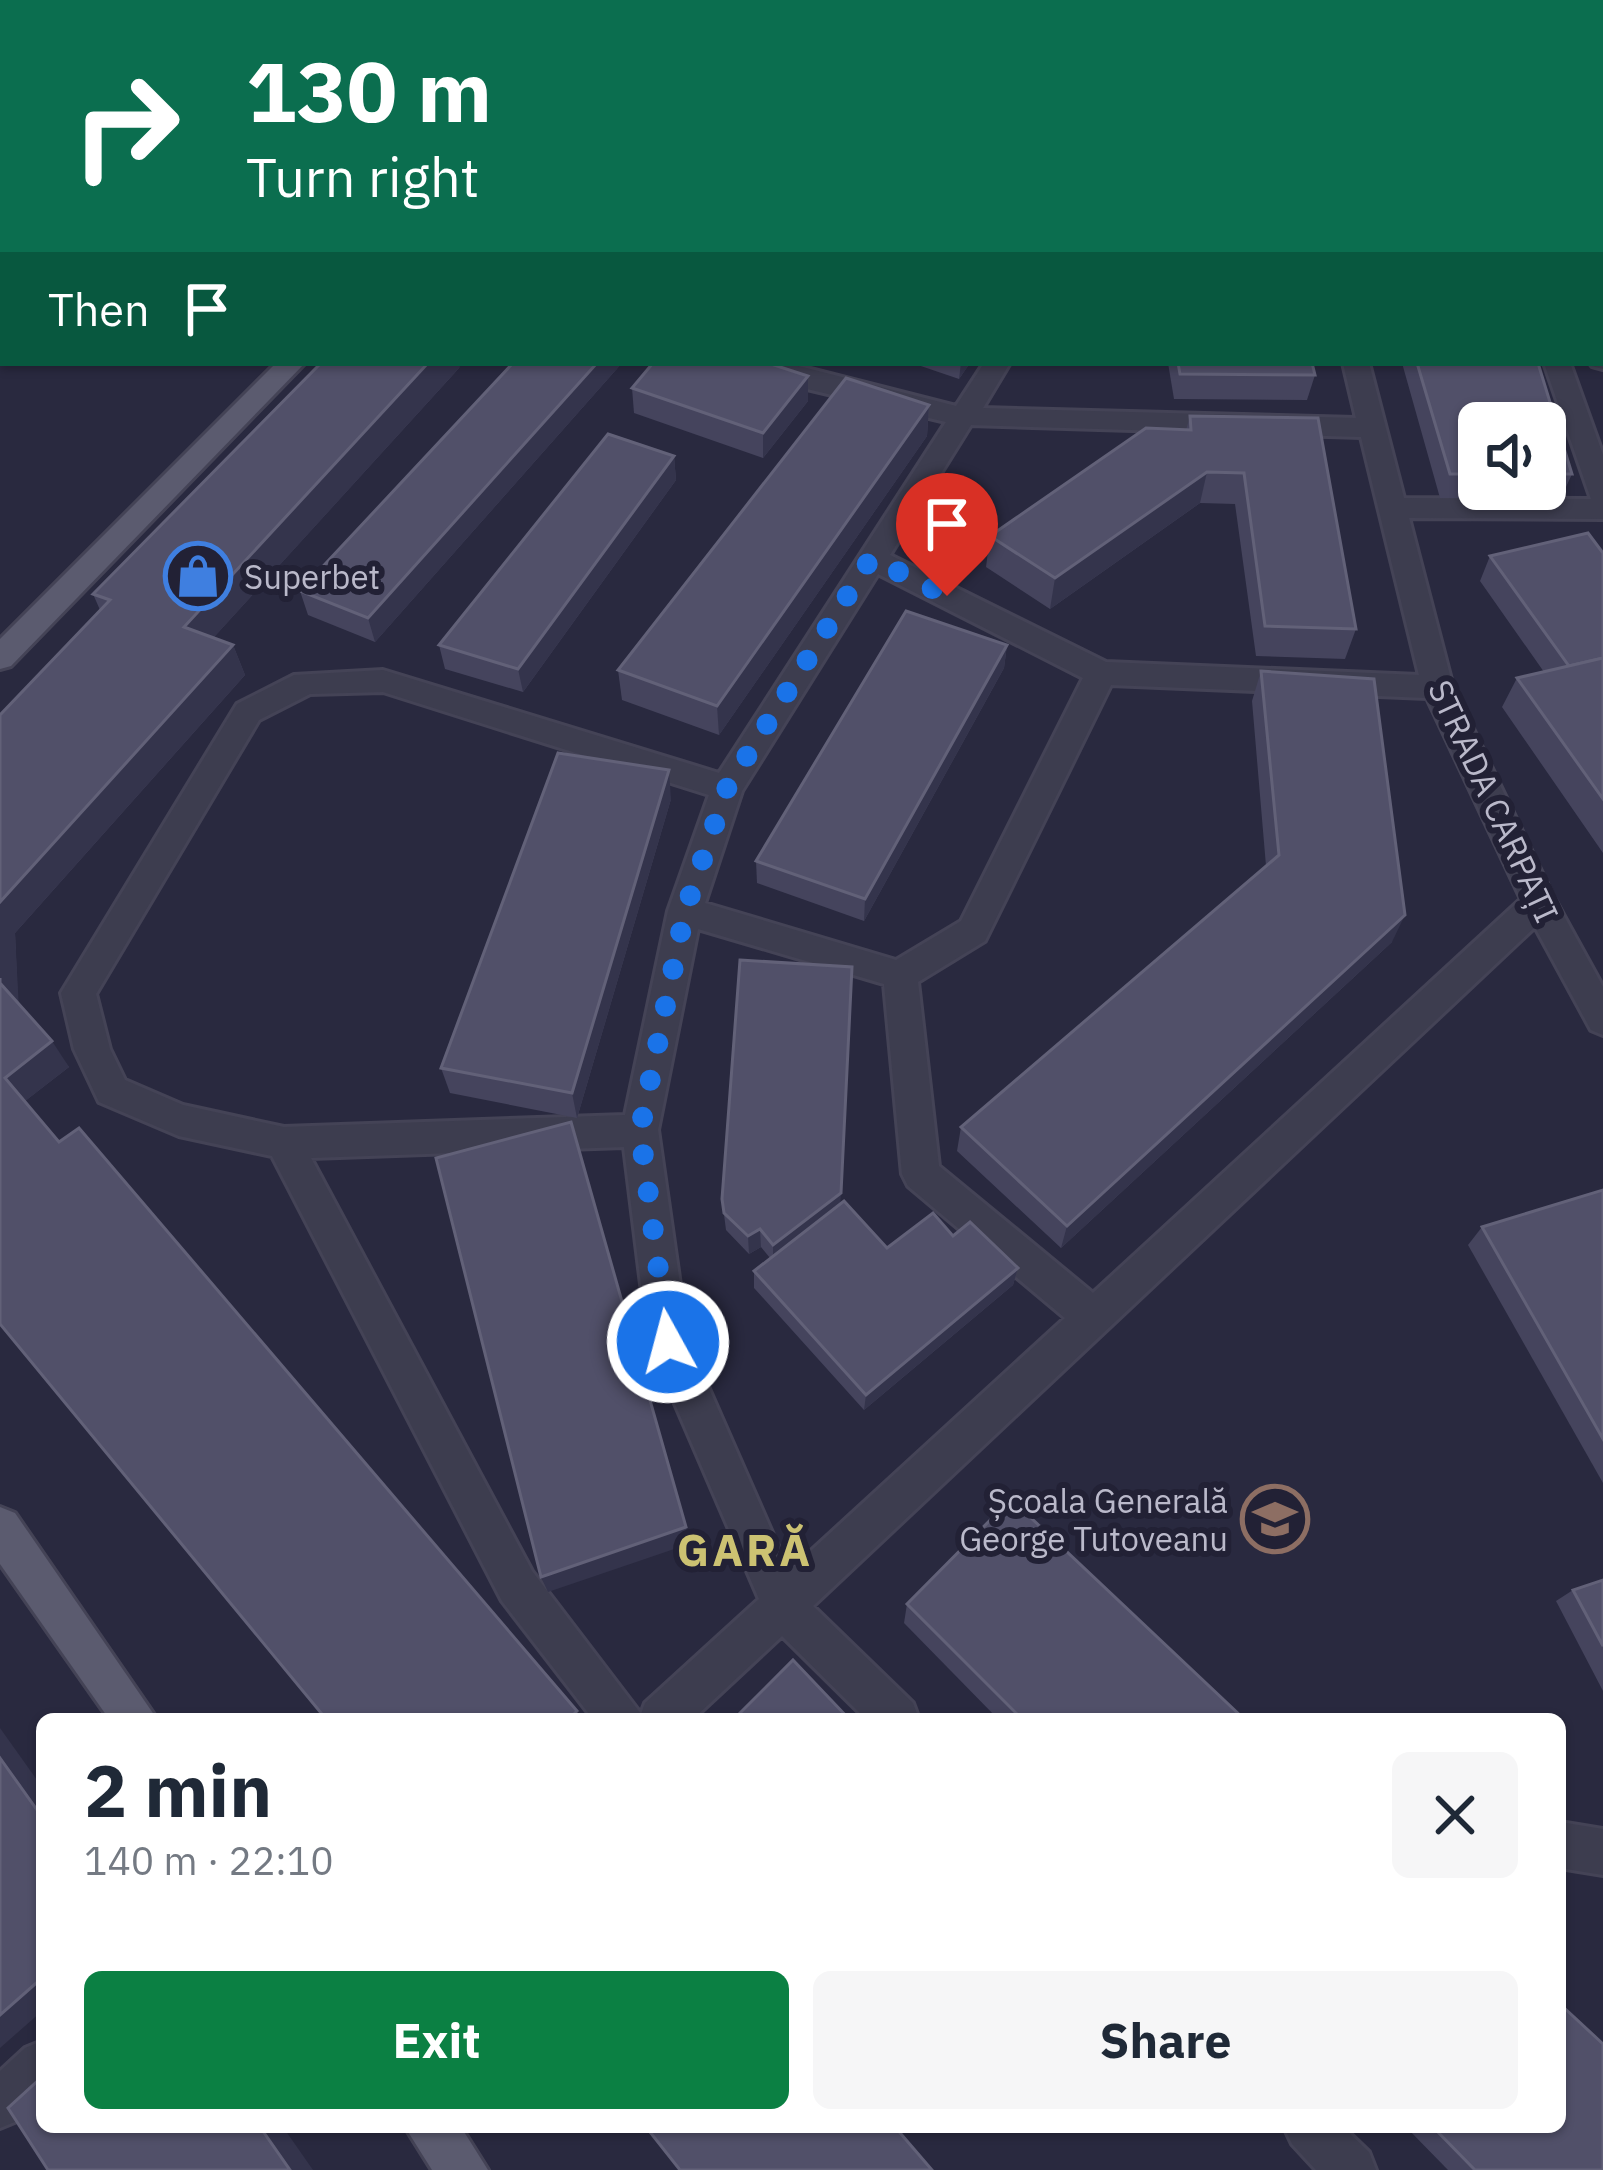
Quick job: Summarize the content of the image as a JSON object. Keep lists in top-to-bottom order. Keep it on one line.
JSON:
{"streets":{"street":["STRADA CARPAȚI"]},"districts":["GARĂ"],"places":{"shop":["Superbet"],"school or university":["Școala Generală George Tutoveanu"]},"page":{"turn":["130 m","Turn right"],"then":"Then","heading":["2 min","140 m · 22:10"],"buttons":["Exit","Share"]}}
